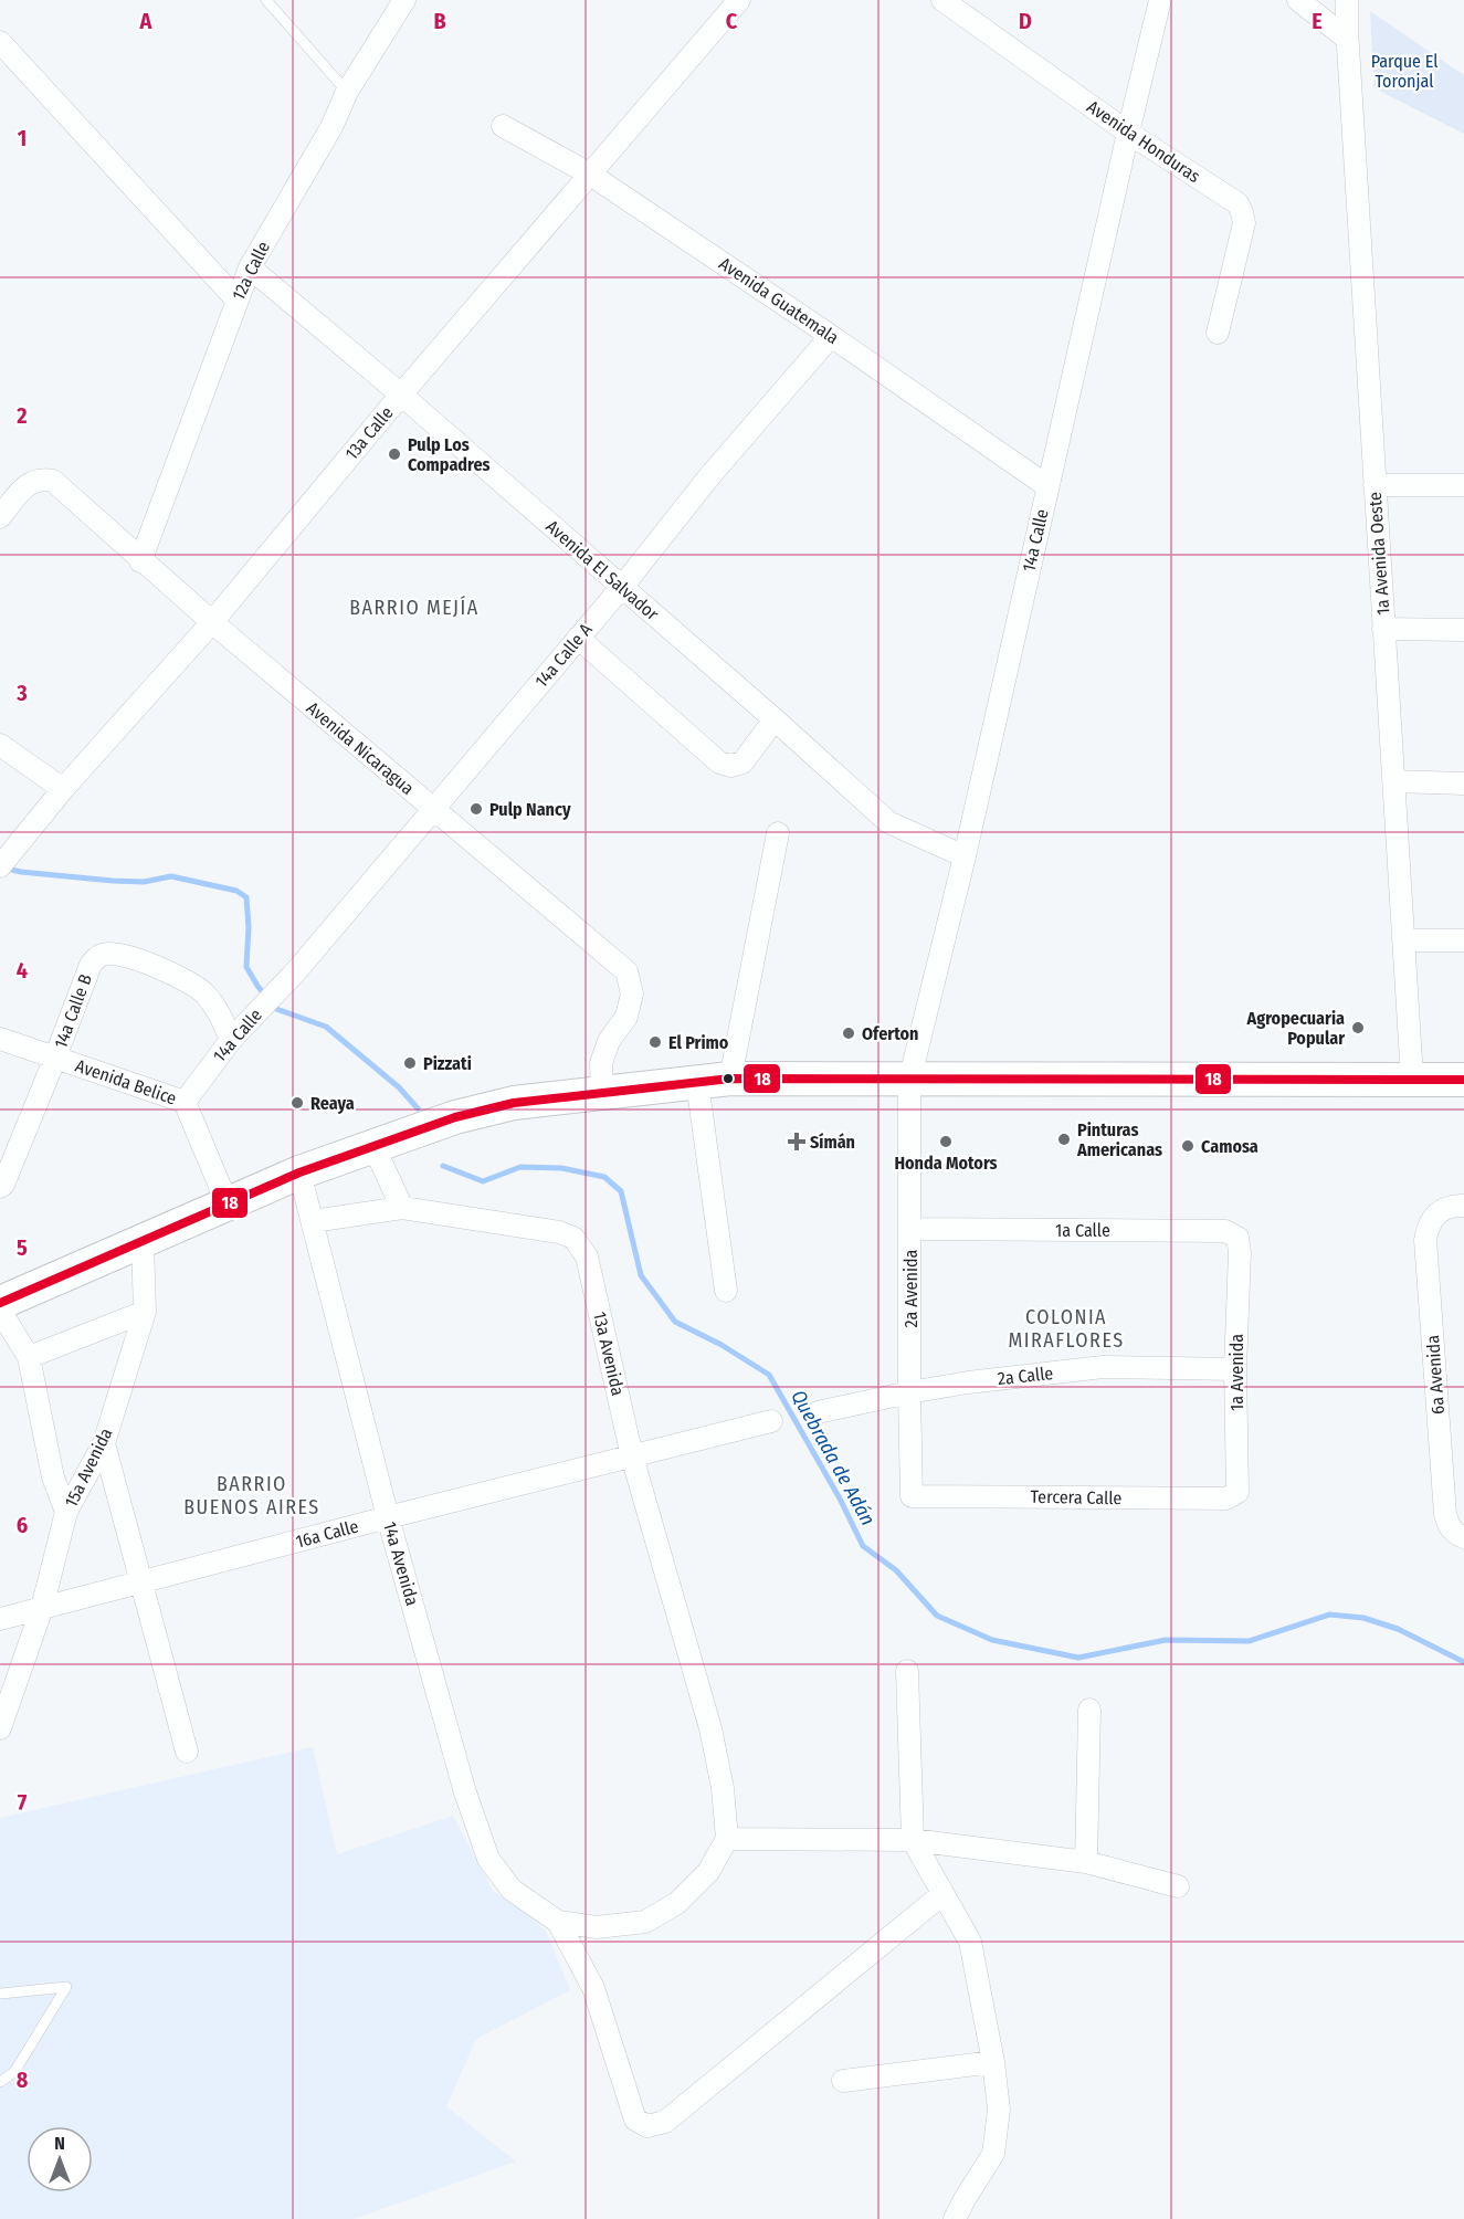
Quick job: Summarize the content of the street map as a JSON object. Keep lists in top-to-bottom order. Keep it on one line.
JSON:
{"streets":{"street":["Avenida Honduras","12a Calle","Avenida Guatemala","13a Calle","14a Calle","1a Avenida Oeste","Avenida El Salvador","14a Calle A","Avenida Nicaragua","14a Calle B","Avenida Belice","1a Calle","2a Avenida","13a Avenida","1a Avenida","6a Avenida","2a Calle","15a Avenida","Tercera Calle","16a Calle","14a Avenida"]},"crossings":[["Avenida Honduras","14a Calle"],["12a Calle","Avenida El Salvador"],["12a Calle","Avenida Nicaragua"],["Avenida Guatemala","13a Calle"],["Avenida Guatemala","14a Calle"],["Avenida Guatemala","14a Calle A"],["13a Calle","Avenida El Salvador"],["13a Calle","Avenida Nicaragua"],["14a Calle","Avenida El Salvador"],["14a Calle","14a Calle A"],["14a Calle","14a Calle B"],["14a Calle","Avenida Belice"],["14a Calle","2a Avenida"],["Avenida El Salvador","14a Calle A"],["14a Calle A","Avenida Nicaragua"],["14a Calle B","Avenida Belice"],["1a Calle","2a Avenida"],["1a Calle","1a Avenida"],["2a Avenida","2a Calle"],["2a Avenida","Tercera Calle"],["13a Avenida","16a Calle"],["13a Avenida","14a Avenida"],["1a Avenida","2a Calle"],["1a Avenida","Tercera Calle"],["15a Avenida","16a Calle"],["16a Calle","14a Avenida"]],"districts":["BARRIO MEJÍA","COLONIA MIRAFLORES","BARRIO BUENOS AIRES"],"water":["Quebrada de Adán"],"parks":["Parque El Toronjal"],"places":{"other":["Pulp Los Compadres","Pulp Nancy","Agropecuaria Popular","Oferton","El Primo","Pizzati","Reaya","Pinturas Americanas","Honda Motors","Camosa"],"health":["Símán"]},"lines":["transit line 18"],"north":"top","grid":{"columns":["A","B","C","D","E"],"rows":["1","2","3","4","5","6","7","8"]}}
